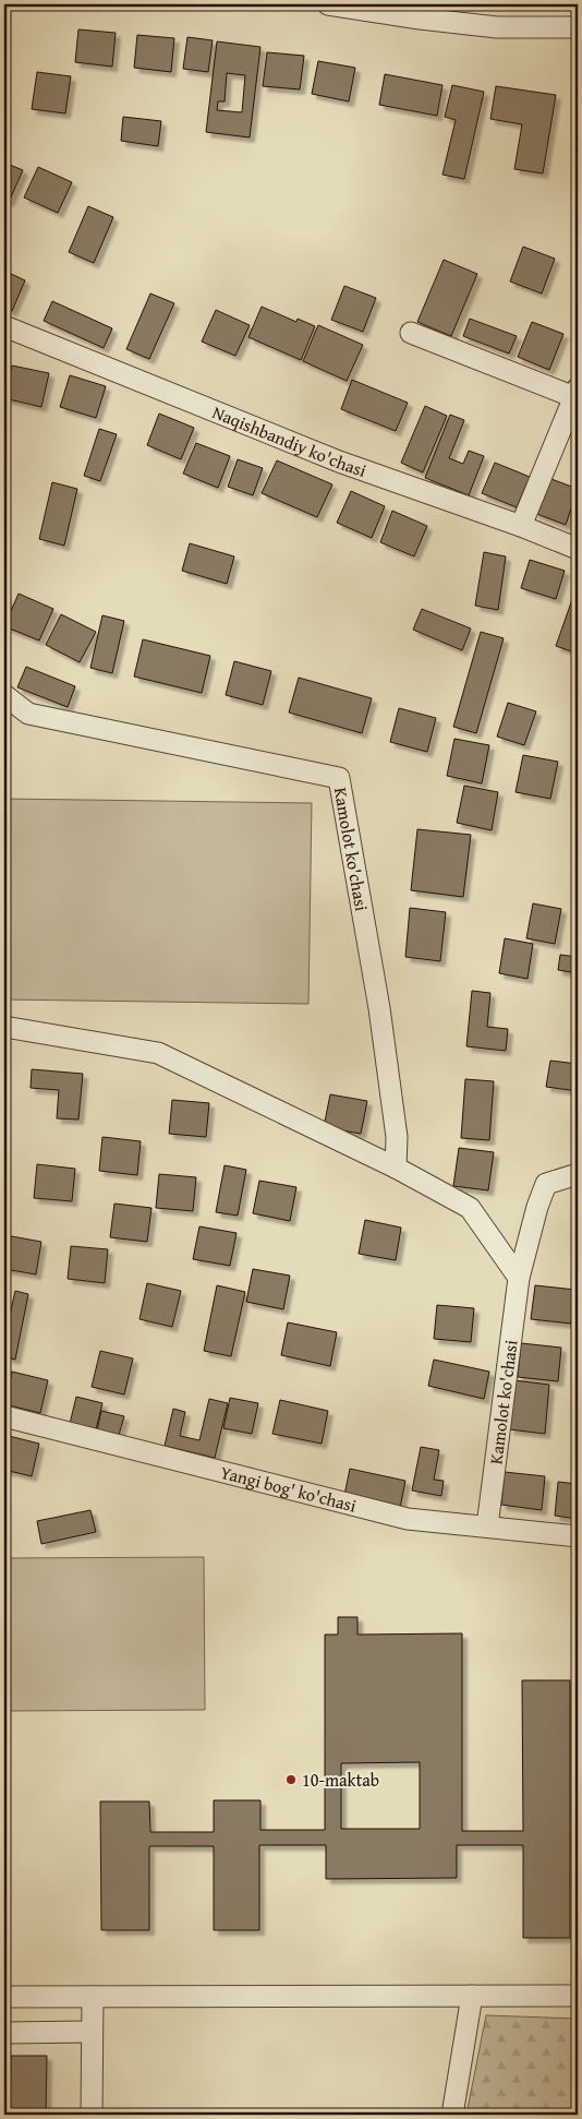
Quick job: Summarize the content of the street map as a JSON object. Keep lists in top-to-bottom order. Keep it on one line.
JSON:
{"streets":{"street":["Naqishbandiy ko'chasi","Kamolot ko'chasi","Yangi bog' ko'chasi"]},"crossings":[["Kamolot ko'chasi","Yangi bog' ko'chasi"]],"places":["10-maktab"]}
